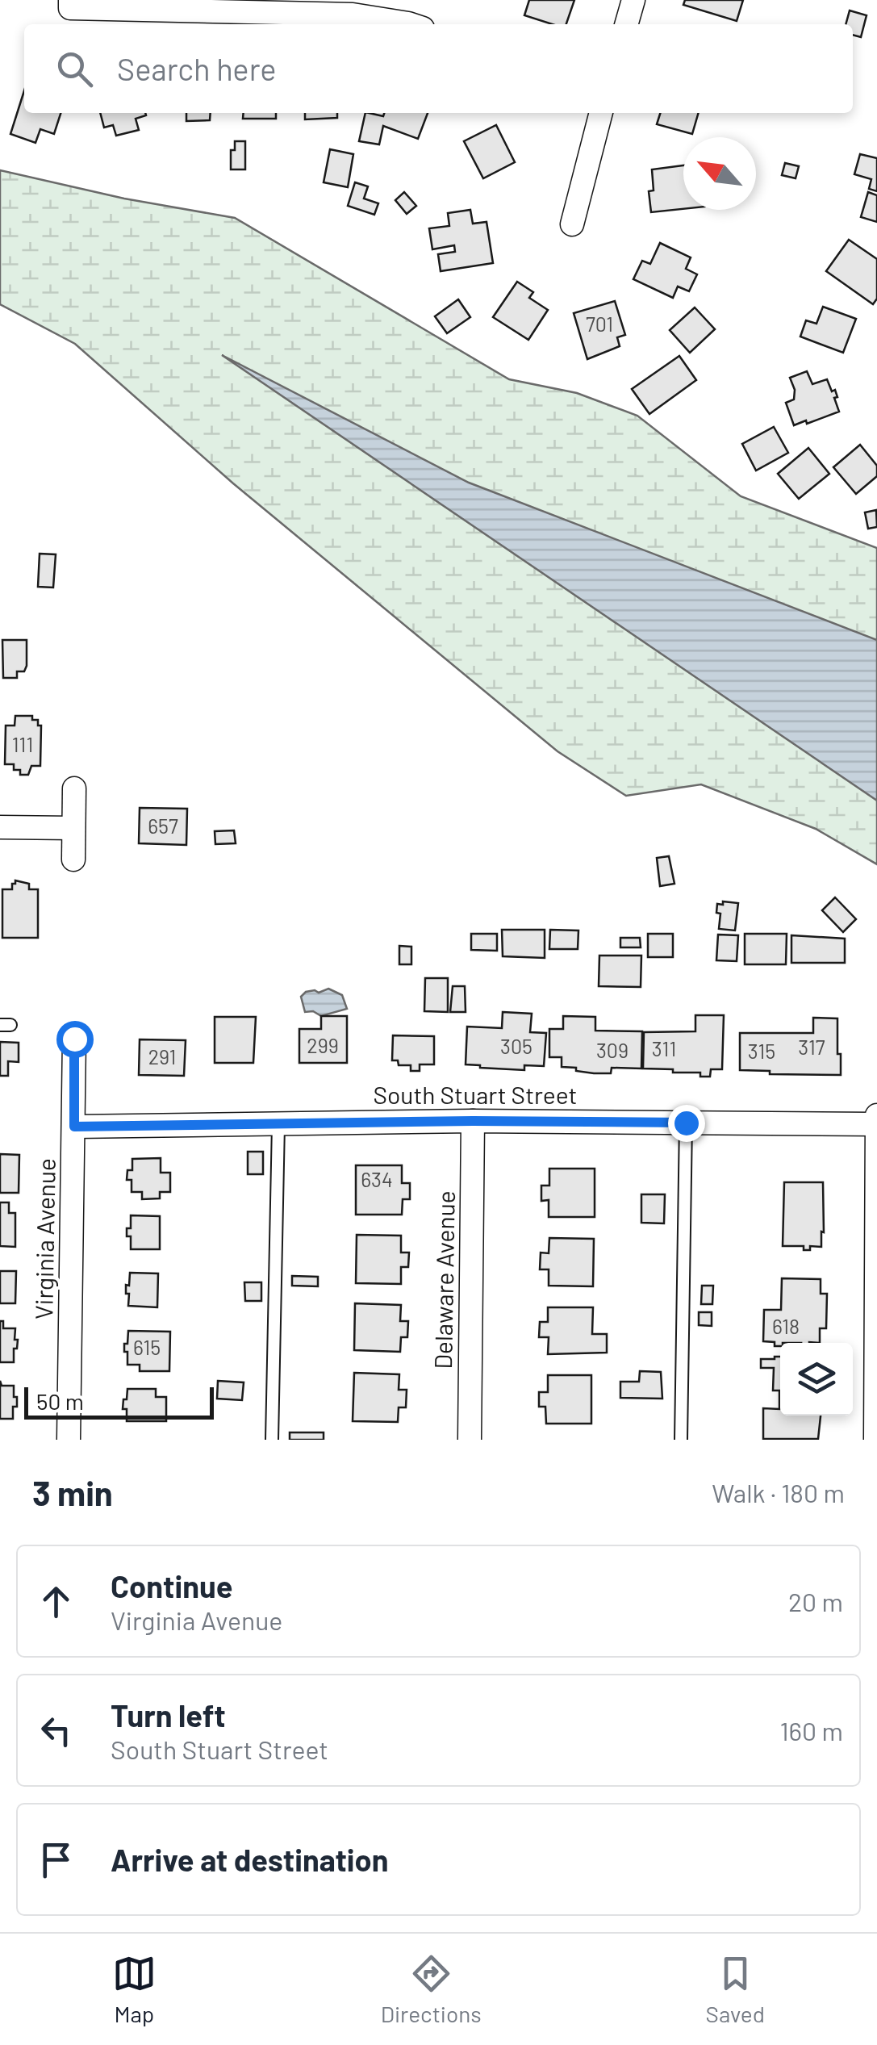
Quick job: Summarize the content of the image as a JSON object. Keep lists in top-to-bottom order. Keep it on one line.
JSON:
{"streets":{"street":["South Stuart Street","Virginia Avenue","Delaware Avenue"]},"crossings":[["South Stuart Street","Virginia Avenue"],["South Stuart Street","Delaware Avenue"]],"house_numbers":["701","111","657","299","305","317","311","309","315","291","634","618","615"],"scale_bar":"50 m","north":"top left","page":{"search":"Search here","scale":"50 m","heading":["3 min","Walk · 180 m"],"list":[["Continue","Virginia Avenue","20 m"],["Turn left","South Stuart Street","160 m"],"Arrive at destination"],"nav":["Map","Directions","Saved"]}}
